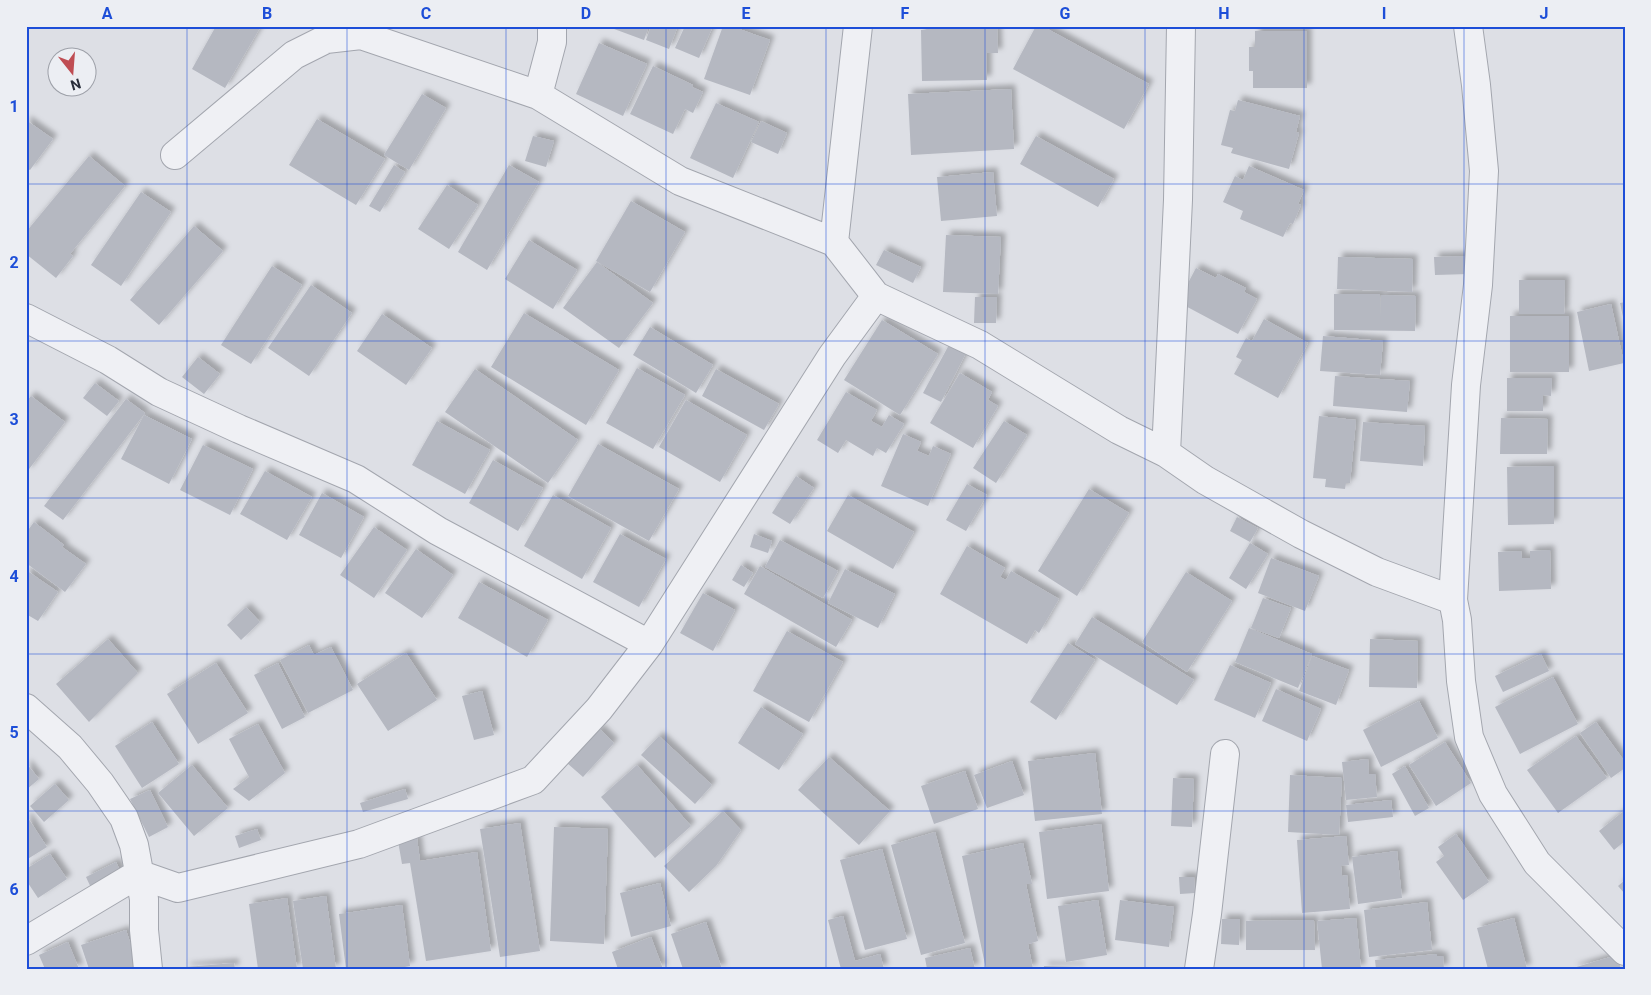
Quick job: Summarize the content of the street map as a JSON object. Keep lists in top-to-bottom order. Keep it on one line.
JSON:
{"north":"bottom","grid":{"columns":["A","B","C","D","E","F","G","H","I","J"],"rows":["1","2","3","4","5","6"]}}
